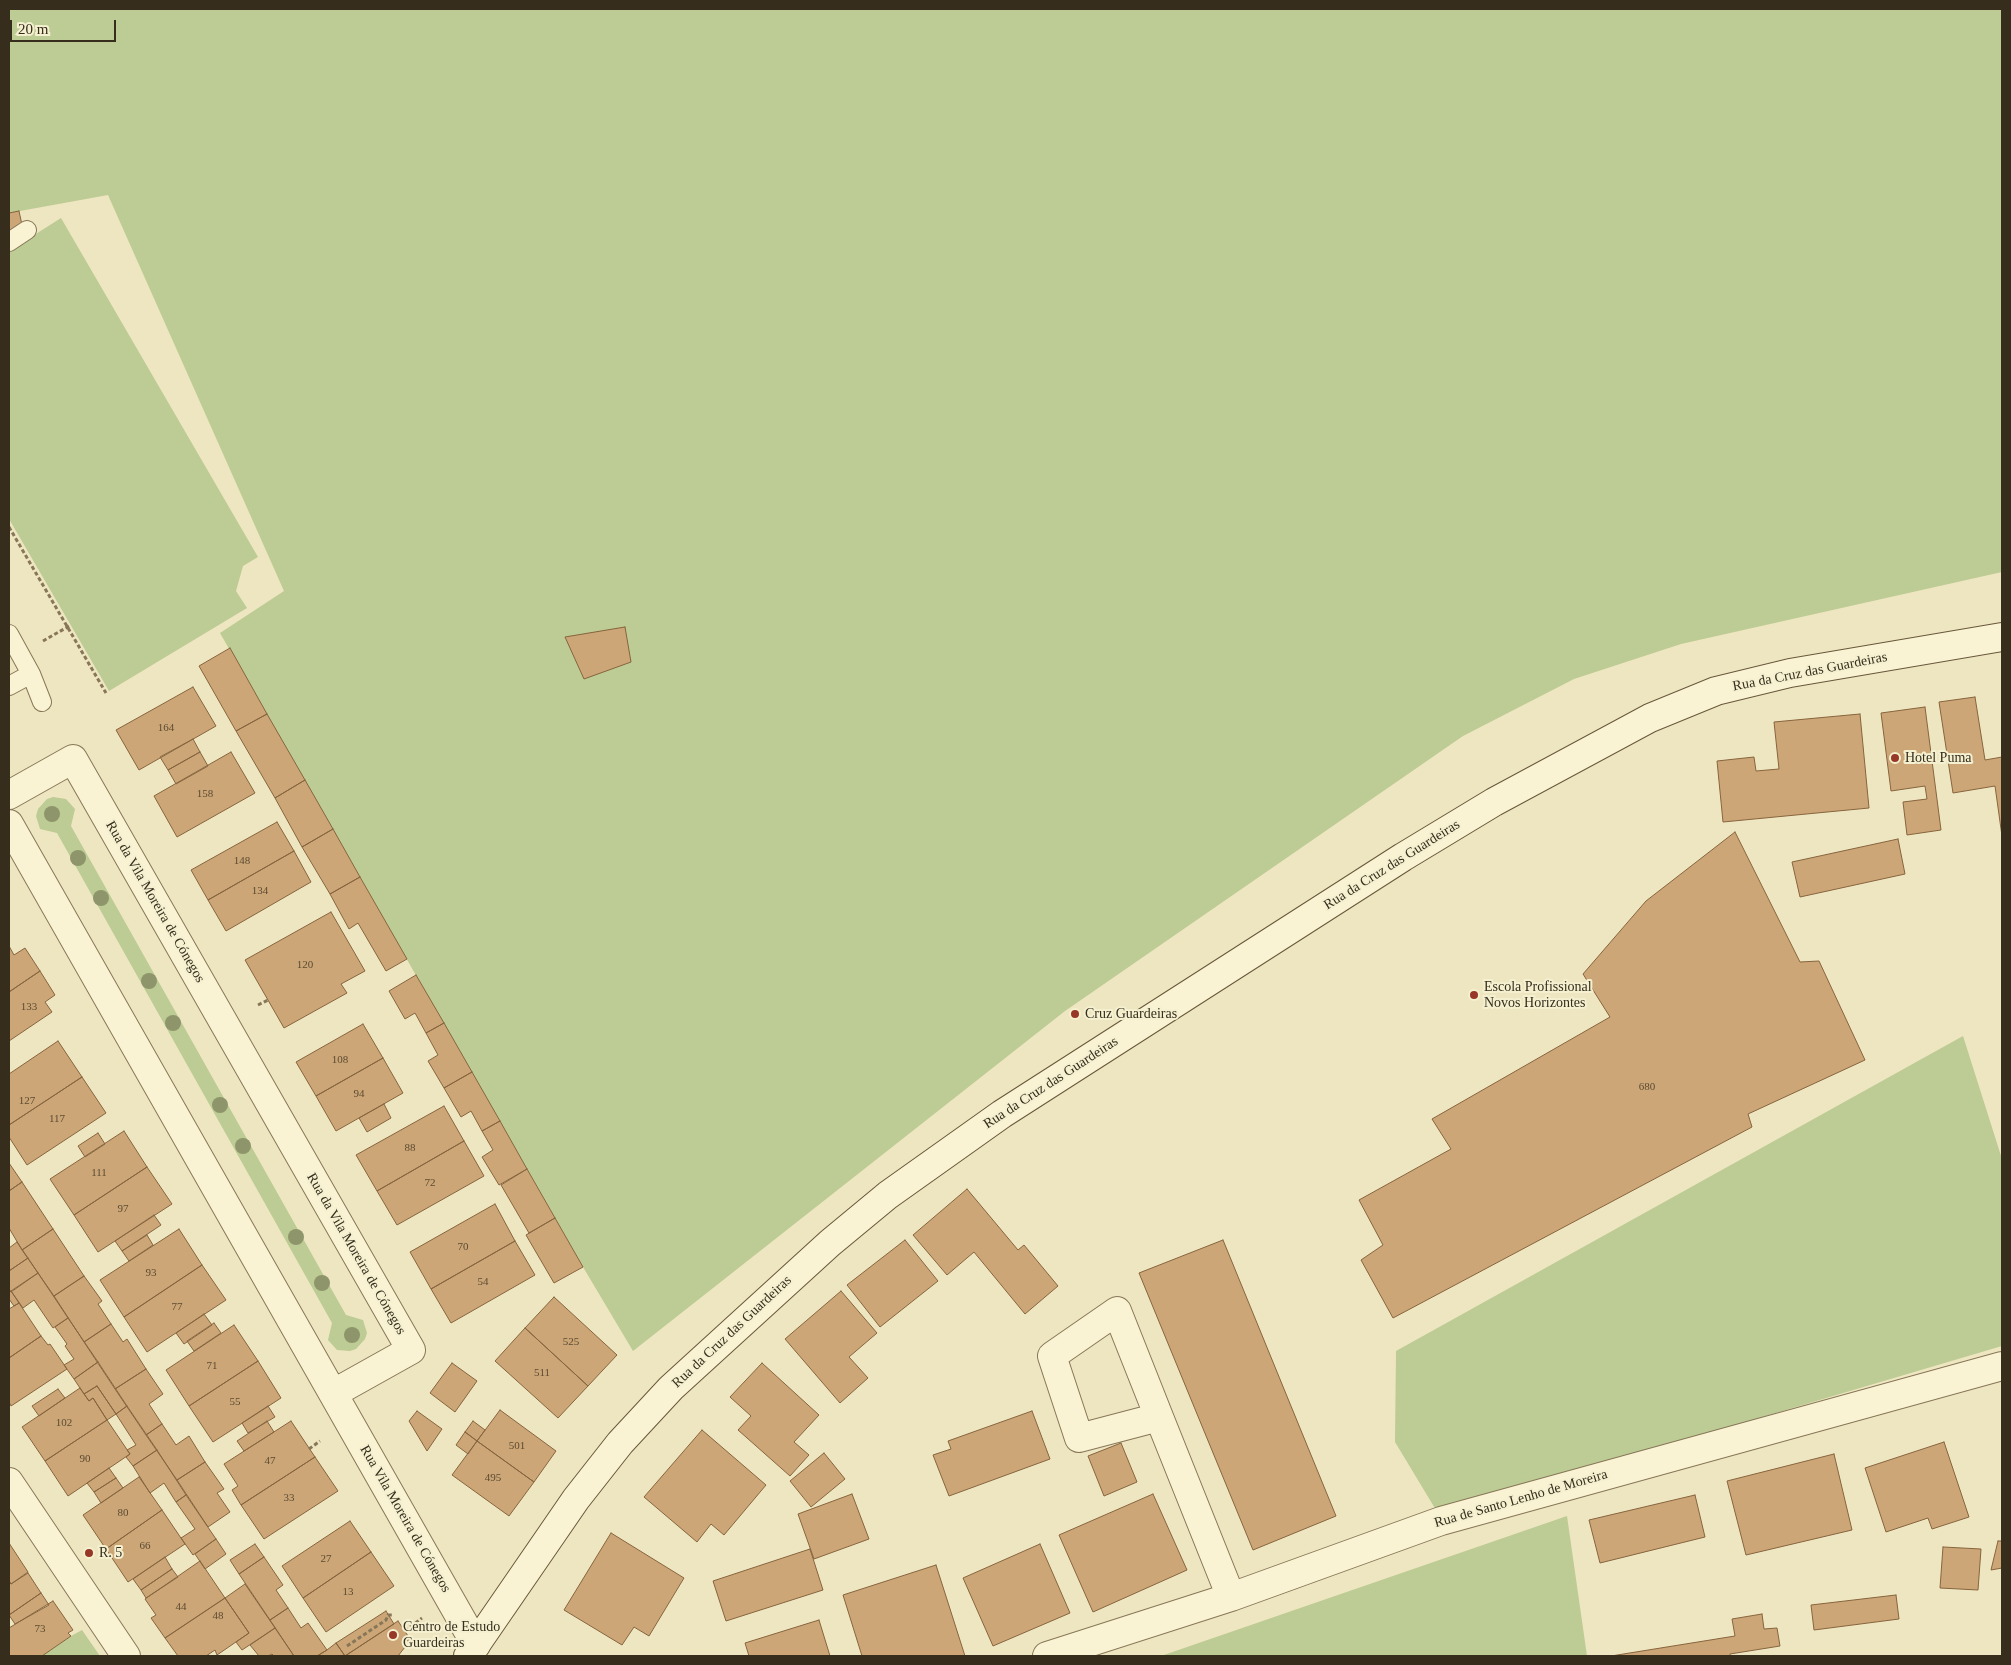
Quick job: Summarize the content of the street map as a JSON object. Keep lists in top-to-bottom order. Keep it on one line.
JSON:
{"streets":{"street":["Rua da Cruz das Guardeiras","Rua da Vila Moreira de Cónegos","Rua de Santo Lenho de Moreira","Rua Vila Moreira de Cónegos"]},"crossings":[["Rua da Cruz das Guardeiras","Rua Vila Moreira de Cónegos"],["Rua da Vila Moreira de Cónegos","Rua Vila Moreira de Cónegos"]],"places":["Hotel Puma","Escola Profissional Novos Horizontes","Cruz Guardeiras","R. 5","Centro de Estudo Guardeiras"],"house_numbers":["164","158","148","134","120","133","108","680","94","127","117","88","111","72","97","70","93","54","77","525","71","511","55","102","501","90","47","495","33","80","66","27","13","44","48","73"],"scale_bar":"20 m"}
